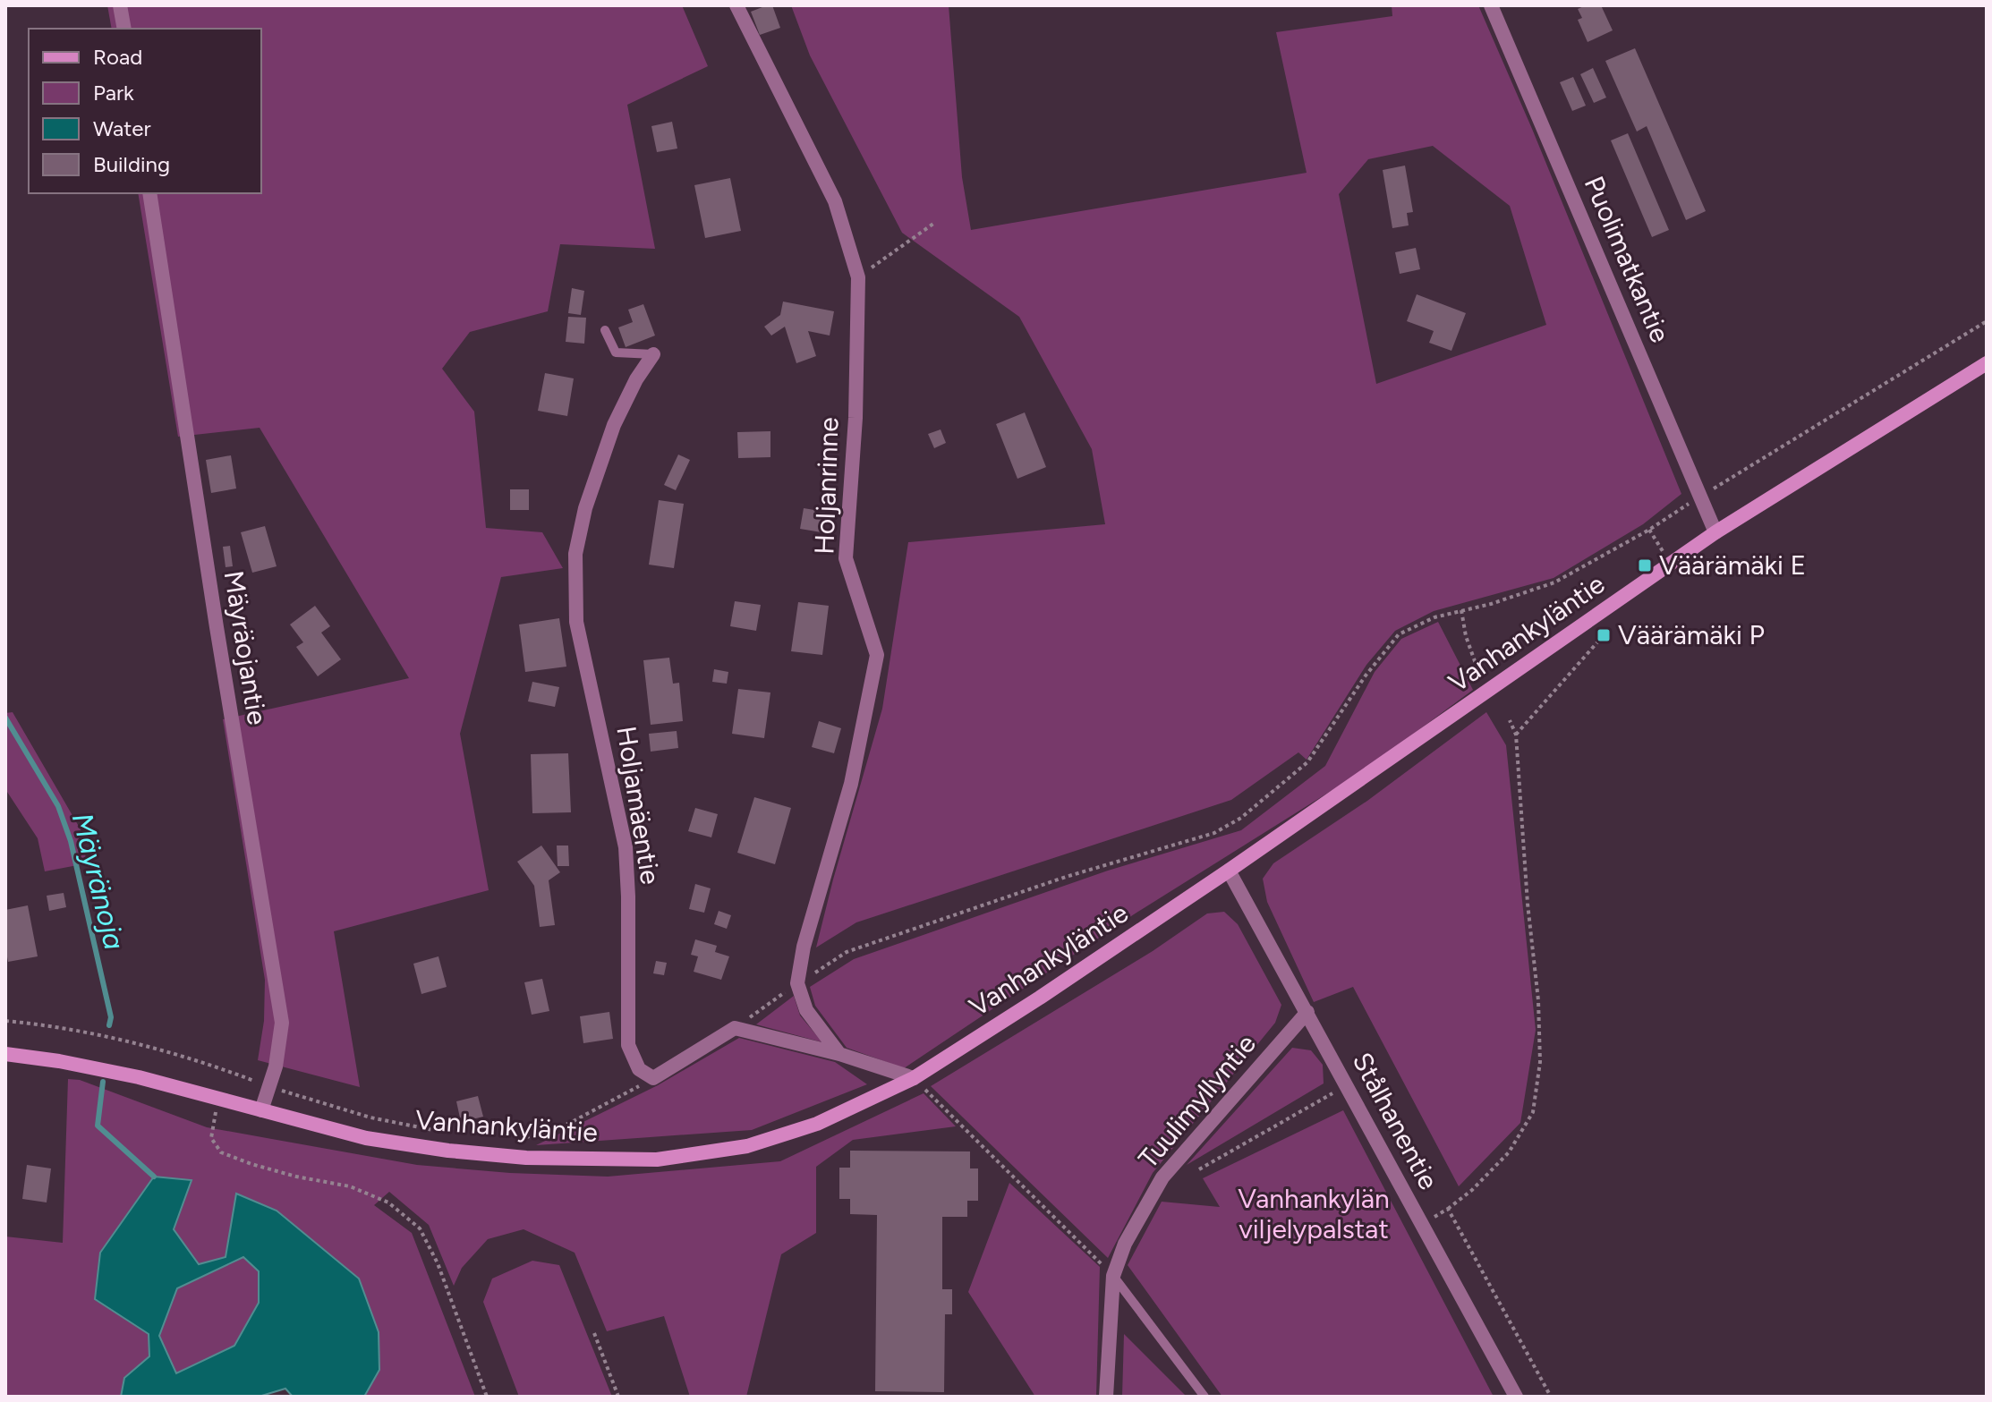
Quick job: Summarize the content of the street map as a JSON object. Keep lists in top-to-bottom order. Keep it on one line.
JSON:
{"streets":{"street":["Puolimatkantie","Holjanrinne","Vanhankyläntie","Mäyräojantie","Holjamäentie","Tuulimyllyntie","Stålhanentie"]},"crossings":[["Puolimatkantie","Vanhankyläntie"],["Holjanrinne","Vanhankyläntie"],["Vanhankyläntie","Mäyräojantie"],["Vanhankyläntie","Holjamäentie"],["Vanhankyläntie","Stålhanentie"],["Tuulimyllyntie","Stålhanentie"]],"water":["Mäyränoja"],"parks":["Vanhankylän viljelypalstat"],"places":{"transit":["Väärämäki E","Väärämäki P"]},"legend":["Road","Park","Water","Building"]}
